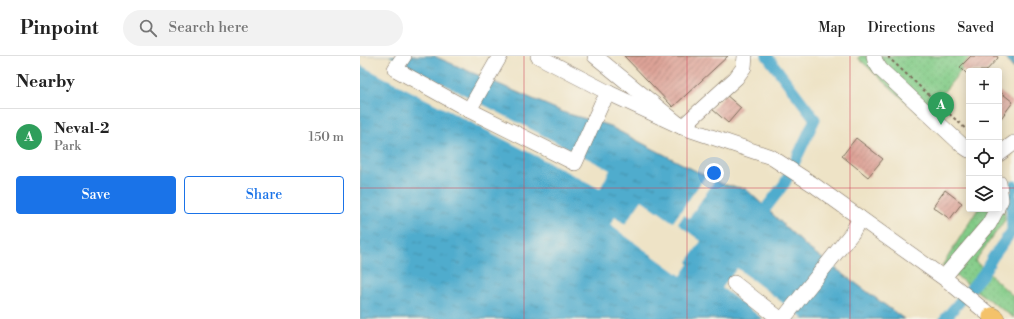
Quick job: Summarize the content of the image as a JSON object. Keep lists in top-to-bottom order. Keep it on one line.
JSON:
{"page":{"header":"Pinpoint","search":"Search here","nav":["Map","Directions","Saved"],"heading":"Nearby","map_buttons":["+","−"],"pins":"A","list":[{"mark":"A","name":"Neval-2","note":"Park","value":"150 m"}],"buttons":["Save","Share"]}}
